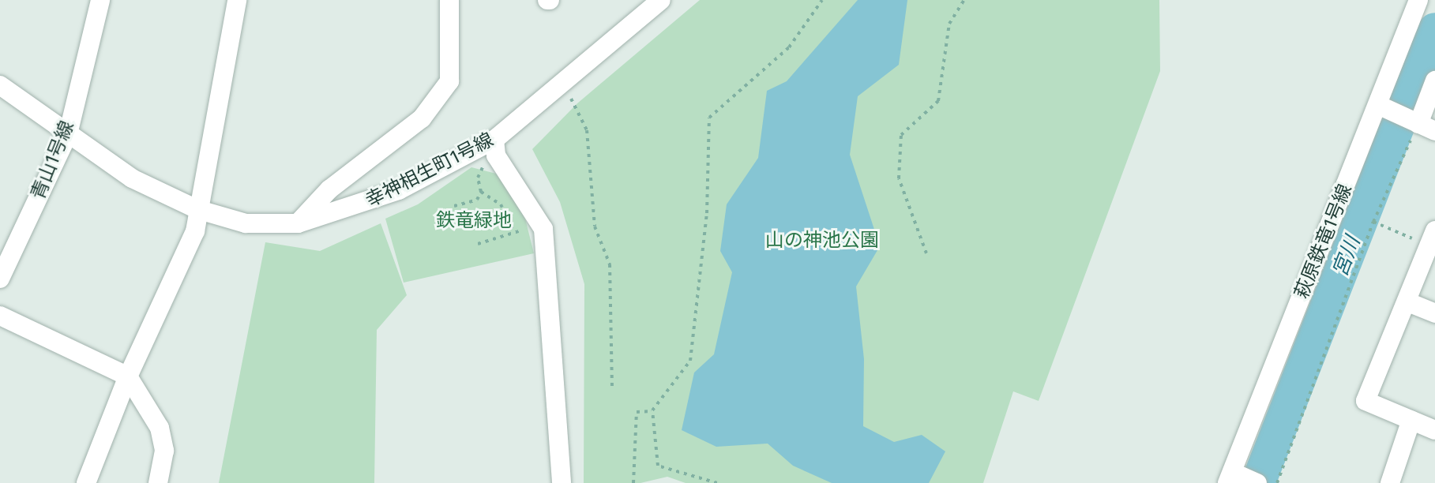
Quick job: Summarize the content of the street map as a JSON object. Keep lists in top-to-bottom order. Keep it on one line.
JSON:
{"streets":{"street":["青山1号線","幸神相生町1号線","萩原鉄竜1号線"]},"crossings":[["青山1号線","幸神相生町1号線"]],"water":["宮川"],"parks":["鉄竜緑地","山の神池公園"]}
